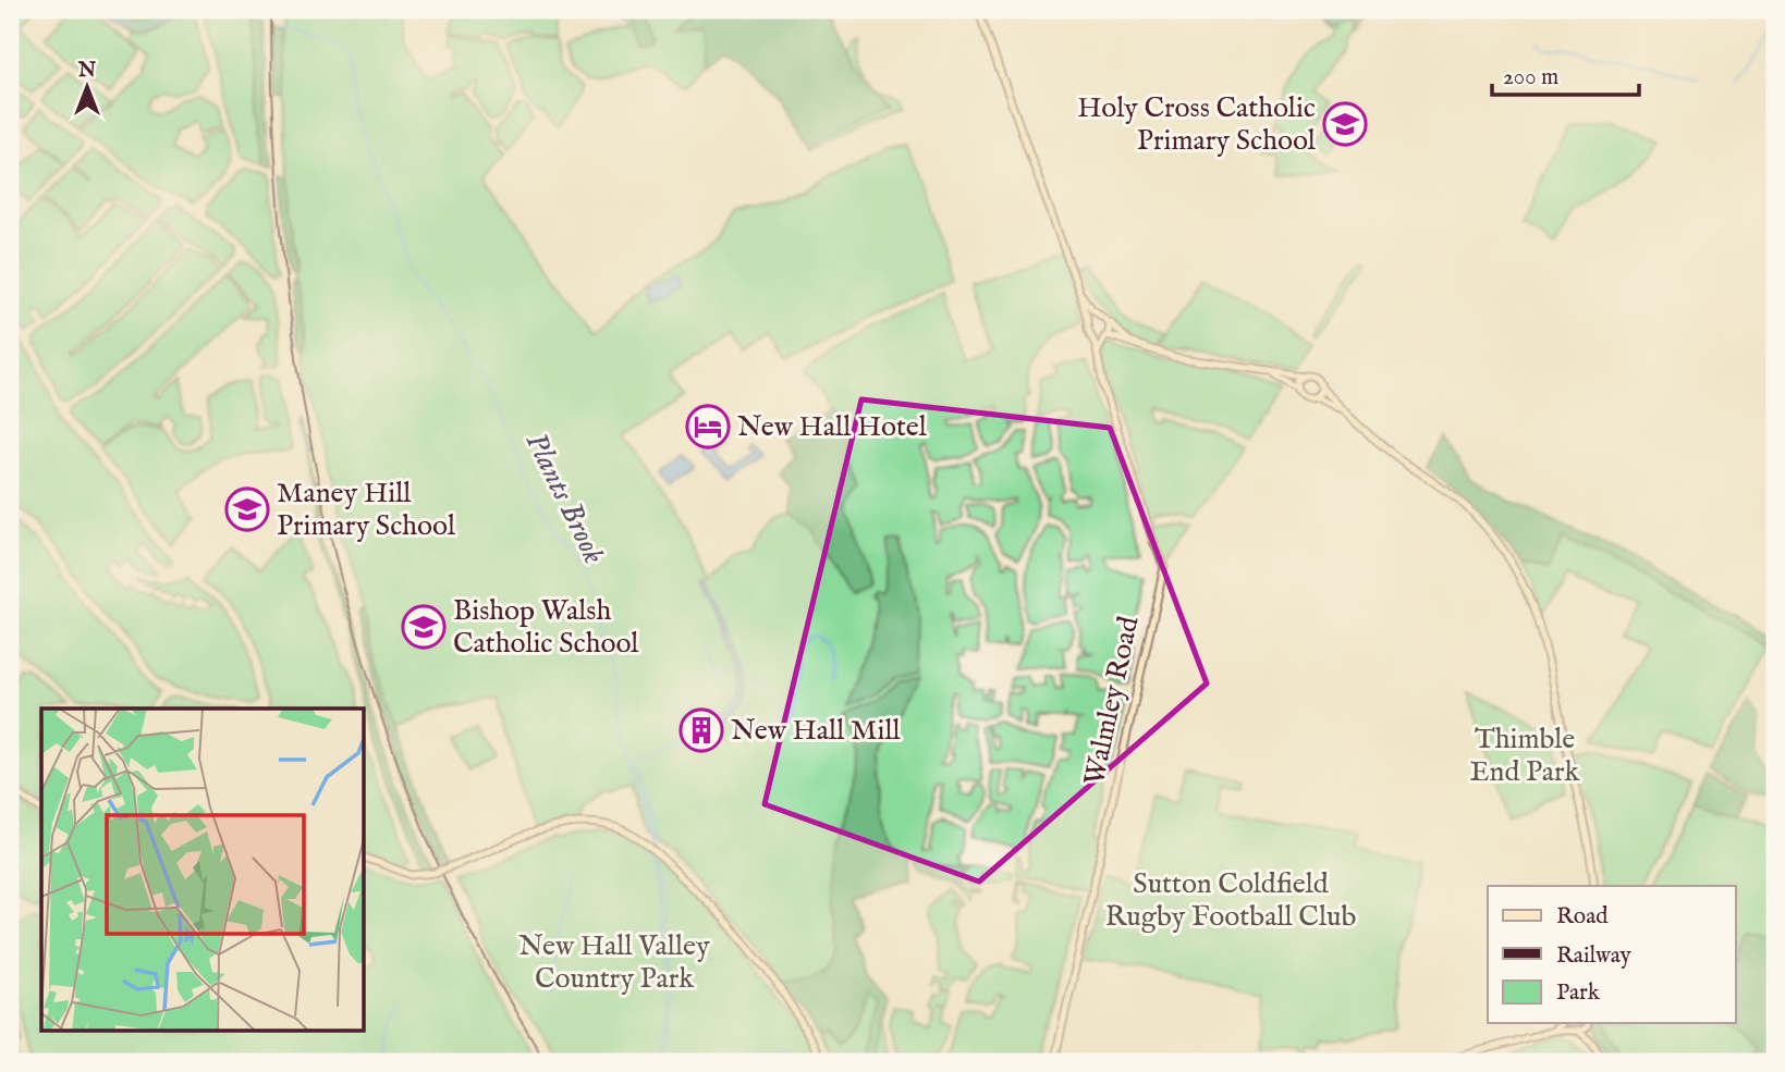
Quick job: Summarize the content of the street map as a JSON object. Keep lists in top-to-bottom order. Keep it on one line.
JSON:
{"streets":{"street":["Walmley Road"]},"water":["Plants Brook"],"parks":["Thimble End Park","Sutton Coldfield Rugby Football Club","New Hall Valley Country Park"],"places":{"school or university":["Holy Cross Catholic Primary School","Maney Hill Primary School","Bishop Walsh Catholic School"],"hotel":["New Hall Hotel"],"building":["New Hall Mill"]},"legend":["Road","Railway","Park"],"scale_bar":"200 m","north":"top"}
